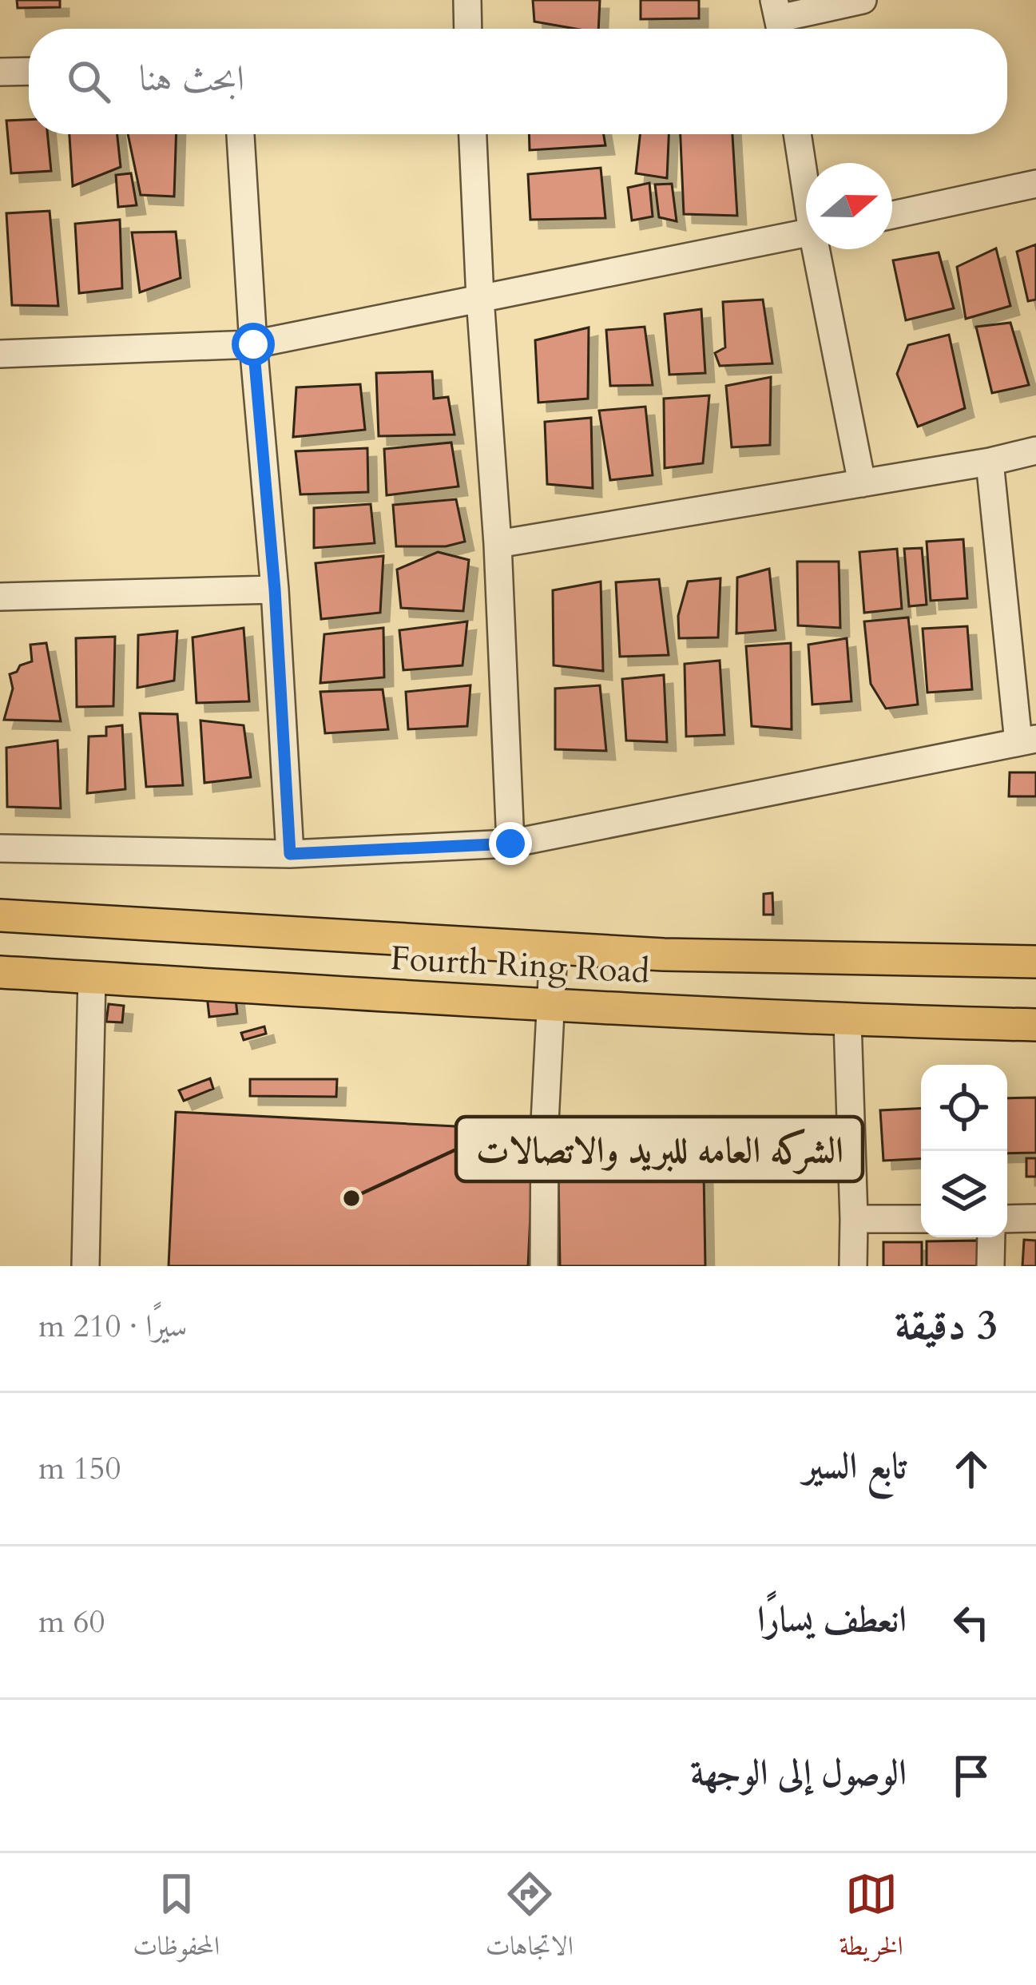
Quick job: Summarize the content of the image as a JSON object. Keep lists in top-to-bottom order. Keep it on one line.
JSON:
{"streets":{"main road":["Fourth Ring Road"]},"places":["الشركه العامه للبريد والاتصالات"],"north":"right","page":{"search":"ابحث هنا","heading":["3 دقيقة","سيرًا · 210 m"],"list":[["تابع السير","150 m"],["انعطف يسارًا","60 m"],"الوصول إلى الوجهة"],"nav":["الخريطة","الاتجاهات","المحفوظات"]}}
